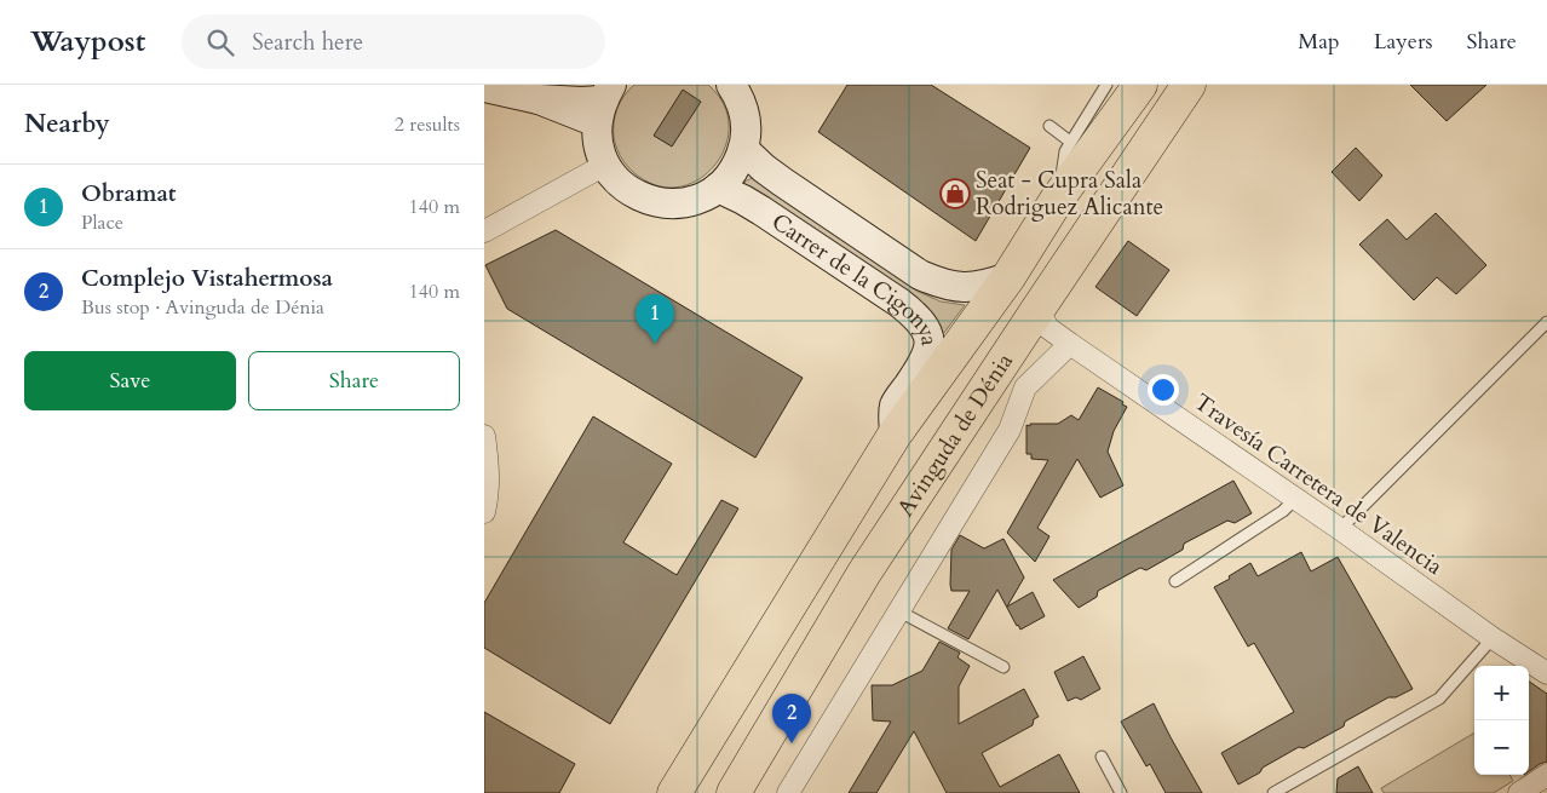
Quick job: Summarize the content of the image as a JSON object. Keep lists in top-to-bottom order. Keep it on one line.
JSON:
{"streets":{"main road":["Avinguda de Dénia"],"street":["Carrer de la Cigonya","Travesía Carretera de Valencia"]},"crossings":[["Carrer de la Cigonya","Avinguda de Dénia"],["Avinguda de Dénia","Travesía Carretera de Valencia"]],"places":{"shop":["Seat - Cupra Sala Rodriguez Alicante"]},"page":{"header":"Waypost","search":"Search here","nav":["Map","Layers","Share"],"heading":["Nearby","2 results"],"list":[{"mark":"1","name":"Obramat","note":"Place","value":"140 m"},{"mark":"2","name":"Complejo Vistahermosa","note":"Bus stop · Avinguda de Dénia","value":"140 m"}],"pins":["1","2"],"buttons":["Save","Share"],"map_buttons":["+","−"]}}
